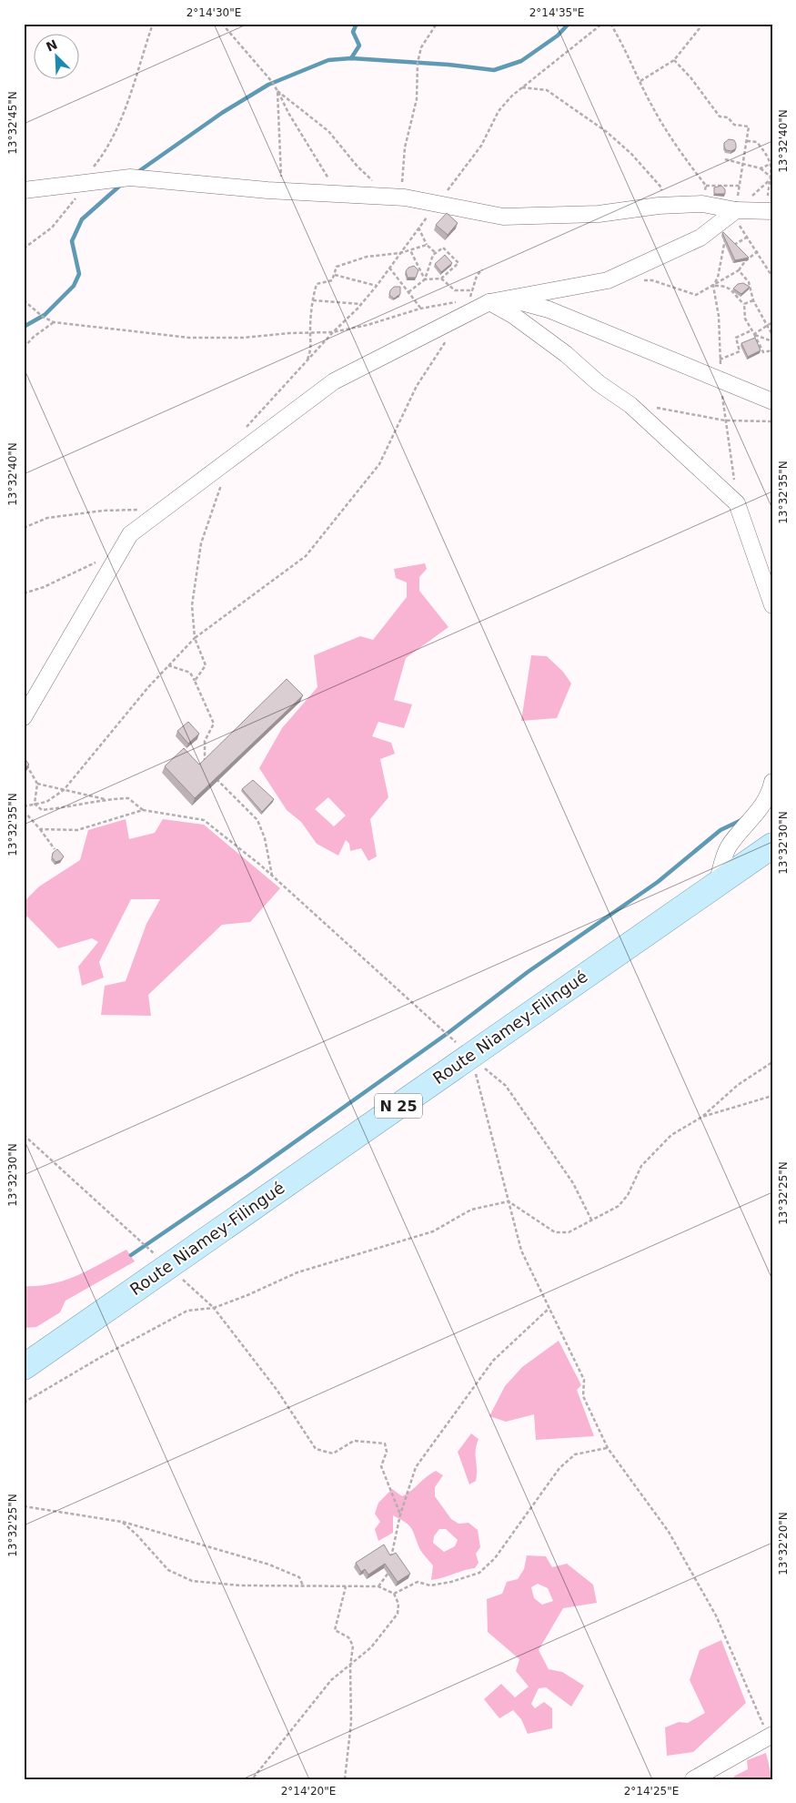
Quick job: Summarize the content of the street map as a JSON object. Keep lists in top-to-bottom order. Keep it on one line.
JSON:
{"streets":{"main road":["Route Niamey-Filingué","N 25"]},"north":"top left","coordinates":["2°14'30\"E","2°14'35\"E","13°32'45\"N","13°32'40\"N","13°32'35\"N","13°32'30\"N","13°32'25\"N","13°32'20\"N","2°14'20\"E","2°14'25\"E"]}
